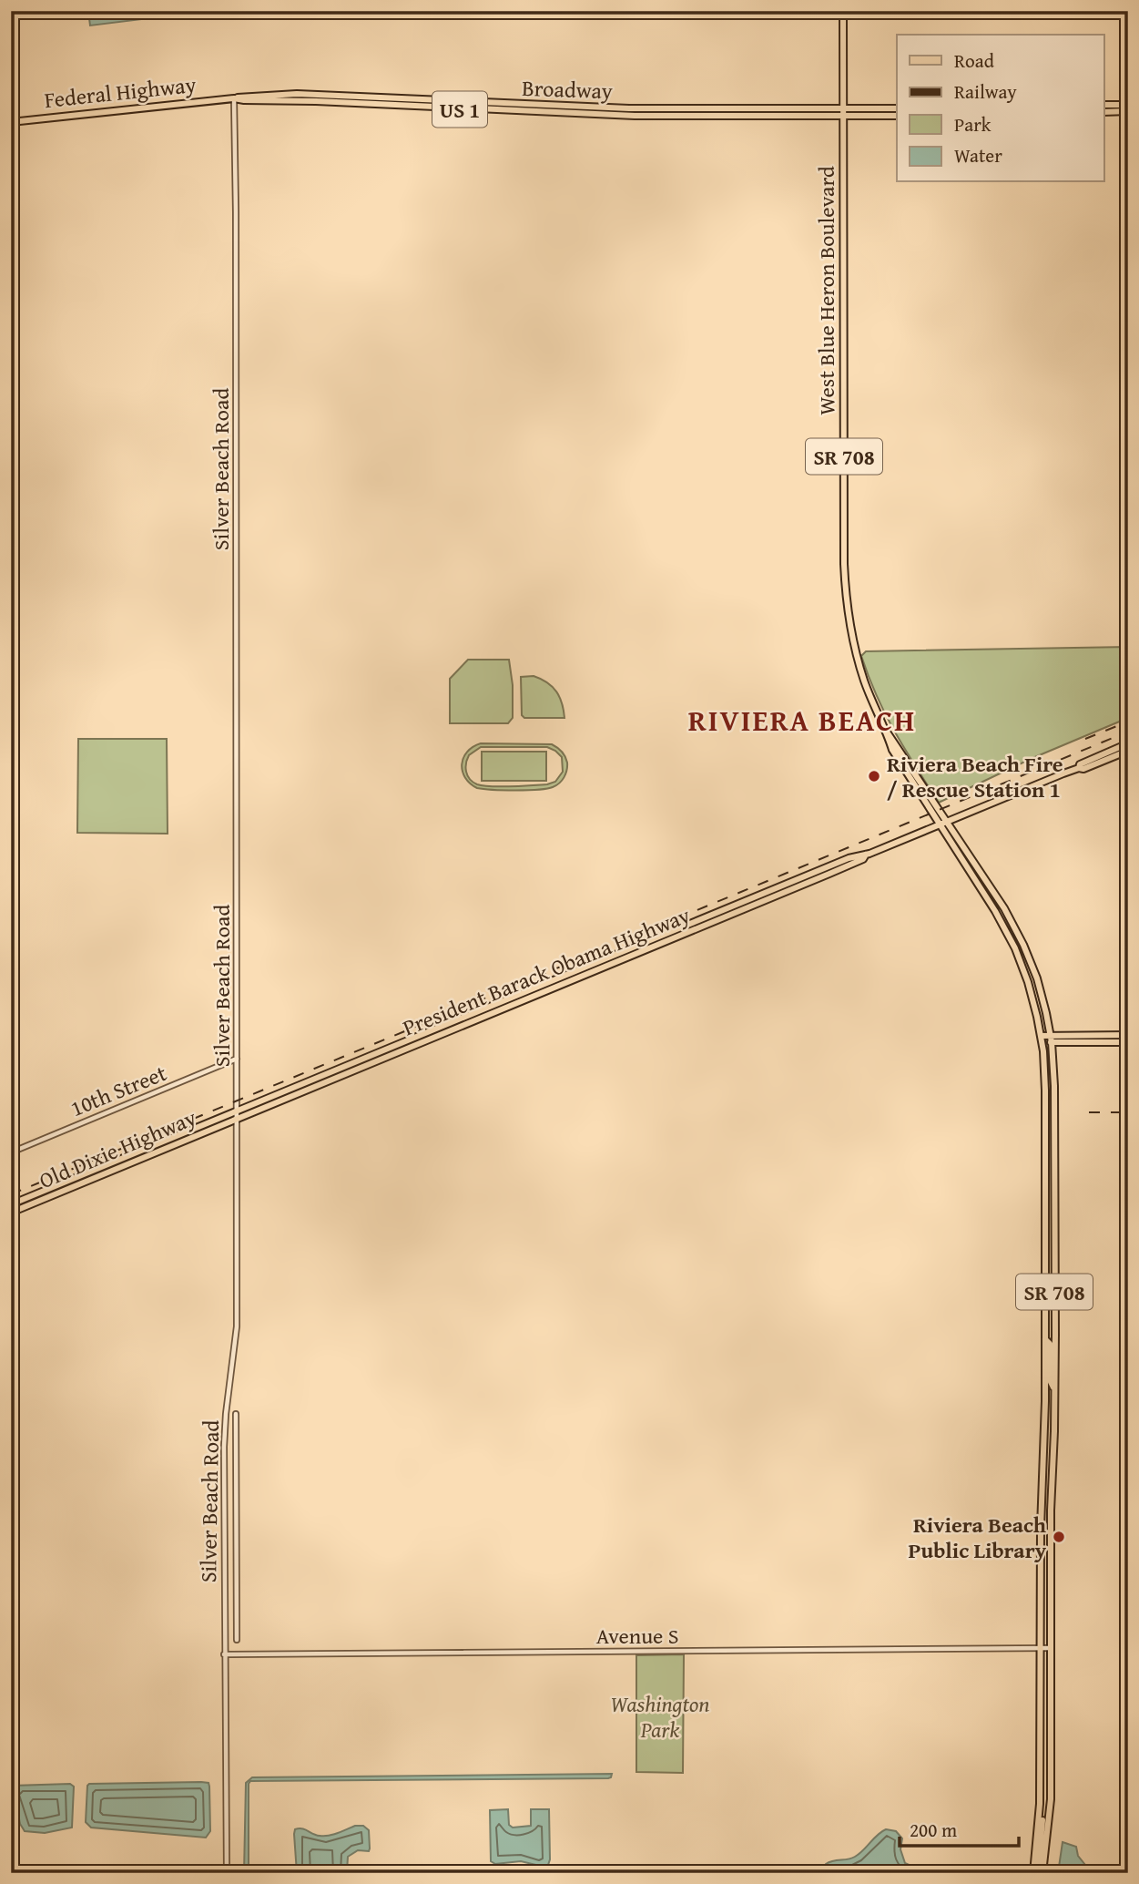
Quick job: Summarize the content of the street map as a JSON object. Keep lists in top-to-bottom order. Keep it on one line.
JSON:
{"streets":{"main road":["Broadway","Federal Highway","US 1","West Blue Heron Boulevard","SR 708","President Barack Obama Highway","Old Dixie Highway"],"street":["Silver Beach Road","10th Street","Avenue S"]},"crossings":[["Broadway","Federal Highway"],["Broadway","West Blue Heron Boulevard"],["Broadway","Silver Beach Road"],["Federal Highway","Silver Beach Road"],["West Blue Heron Boulevard","President Barack Obama Highway"],["West Blue Heron Boulevard","Avenue S"],["Silver Beach Road","President Barack Obama Highway"],["Silver Beach Road","10th Street"],["Silver Beach Road","Old Dixie Highway"],["Silver Beach Road","Avenue S"],["President Barack Obama Highway","Old Dixie Highway"]],"districts":["RIVIERA BEACH"],"parks":["Washington Park"],"places":["Riviera Beach Fire / Rescue Station 1","Riviera Beach Public Library"],"legend":["Road","Railway","Park","Water"],"scale_bar":"200 m"}
